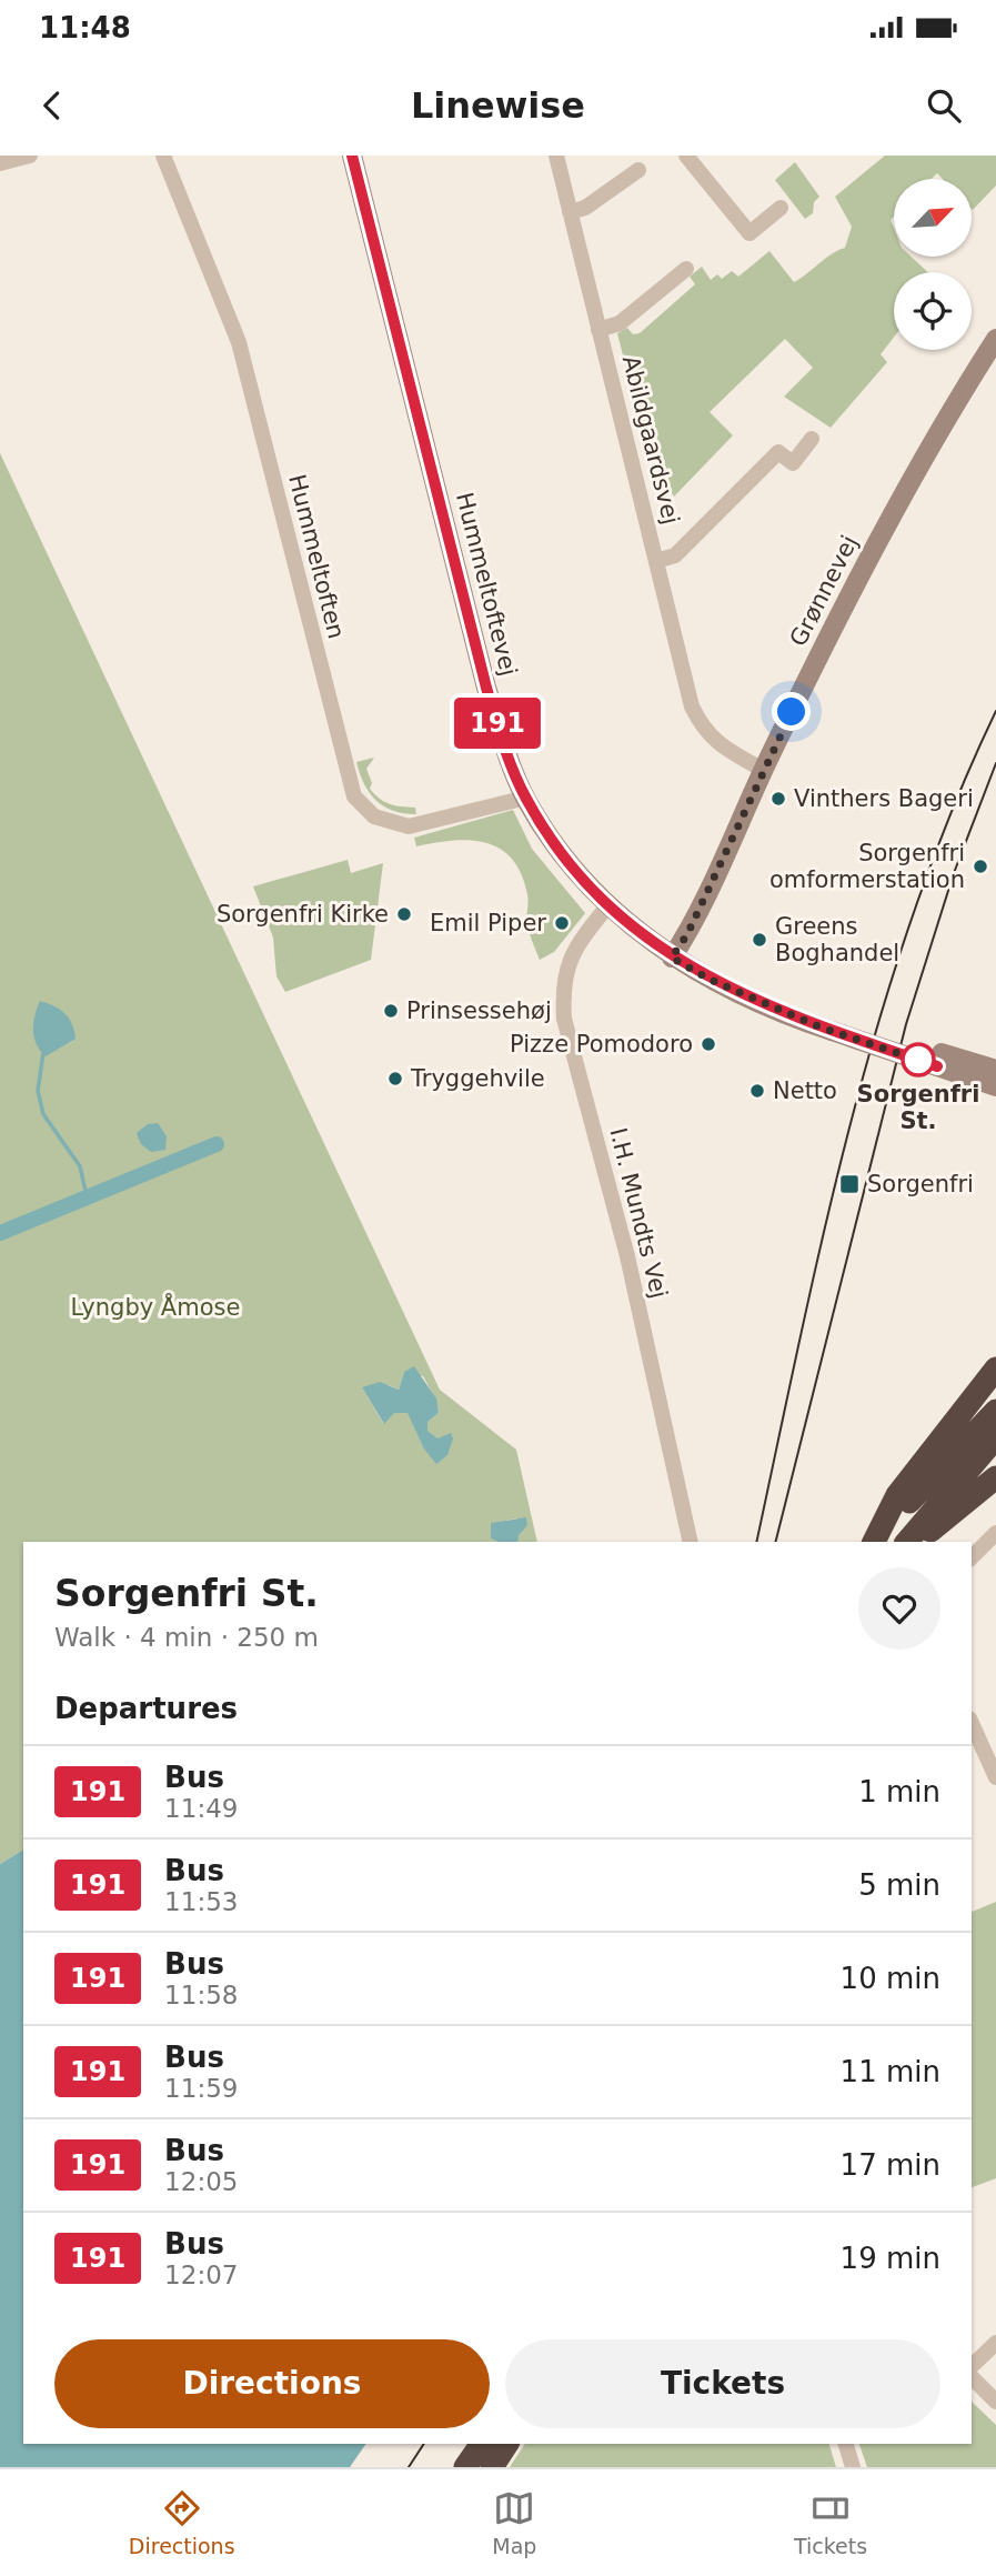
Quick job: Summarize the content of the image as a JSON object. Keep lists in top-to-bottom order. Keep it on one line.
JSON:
{"streets":{"street":["Abildgaardsvej","Hummeltoften","Hummeltoftevej","Grønnevej","I.H. Mundts Vej"]},"crossings":[["Abildgaardsvej","Grønnevej"],["Hummeltoften","Hummeltoftevej"],["Hummeltoftevej","Grønnevej"],["Hummeltoftevej","I.H. Mundts Vej"]],"parks":["Lyngby Åmose"],"places":{"other":["Vinthers Bageri","Sorgenfri omformerstation","Sorgenfri Kirke","Emil Piper","Greens Boghandel","Prinsessehøj","Pizze Pomodoro","Sorgenfri St.","Tryggehvile","Netto"],"transit":["Sorgenfri"]},"lines":["bus line 191"],"north":"top right","page":{"status":"11:48","header":"Linewise","on_map":"191","heading":[["Sorgenfri St.","Walk · 4 min · 250 m"],"Departures"],"list":[{"mark":"191","name":"Bus","note":"11:49","value":"1 min"},{"mark":"191","name":"Bus","note":"11:53","value":"5 min"},{"mark":"191","name":"Bus","note":"11:58","value":"10 min"},{"mark":"191","name":"Bus","note":"11:59","value":"11 min"},{"mark":"191","name":"Bus","note":"12:05","value":"17 min"},{"mark":"191","name":"Bus","note":"12:07","value":"19 min"}],"buttons":["Directions","Tickets"],"tabs":["Directions","Map","Tickets"]}}
